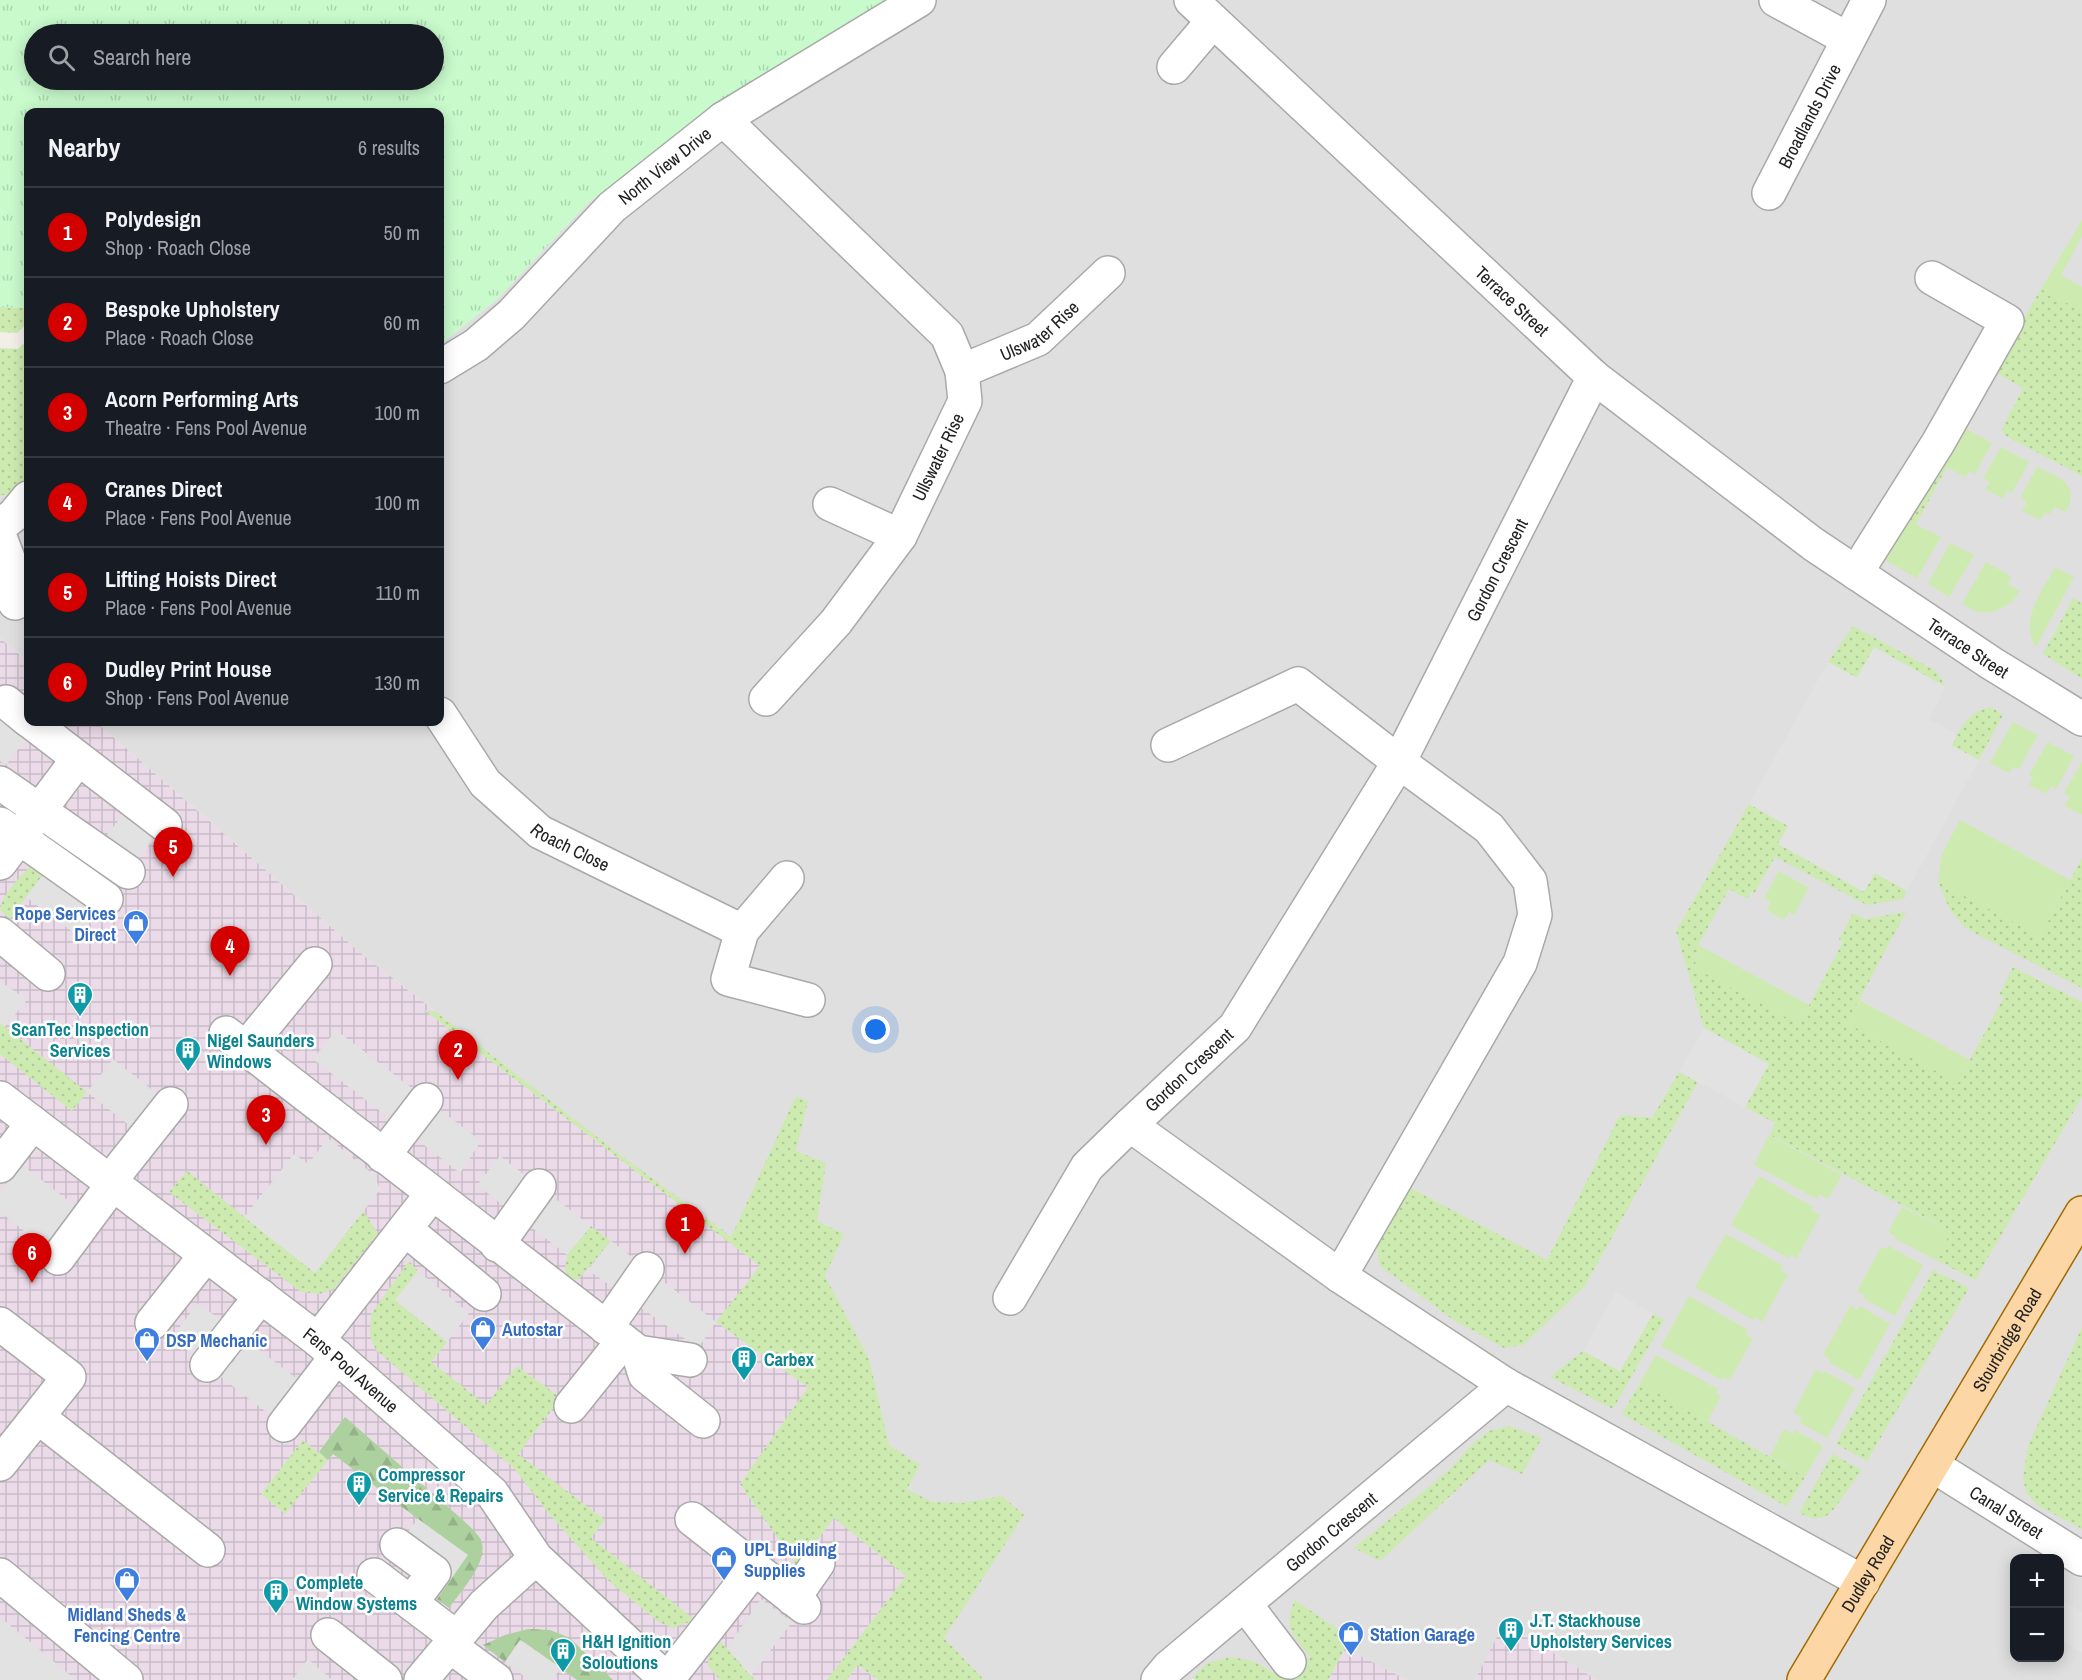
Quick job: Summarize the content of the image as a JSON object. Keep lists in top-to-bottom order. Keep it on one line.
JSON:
{"streets":{"main road":["Stourbridge Road","Dudley Road"],"street":["Broadlands Drive","North View Drive","Terrace Street","Ulswater Rise","Ullswater Rise","Gordon Crescent","Roach Close","Fens Pool Avenue","Canal Street"]},"crossings":[["North View Drive","Ullswater Rise"],["Terrace Street","Gordon Crescent"],["Ulswater Rise","Ullswater Rise"],["Gordon Crescent","Dudley Road"],["Stourbridge Road","Canal Street"],["Stourbridge Road","Dudley Road"],["Canal Street","Dudley Road"]],"places":{"shop":["Rope Services Direct","Autostar","DSP Mechanic","UPL Building Supplies","Midland Sheds & Fencing Centre","Station Garage"],"building":["ScanTec Inspection Services","Nigel Saunders Windows","Carbex","Compressor Service & Repairs","Complete Window Systems","J.T. Stackhouse Upholstery Services","H&H Ignition Soloutions"]},"page":{"search":"Search here","heading":["Nearby","6 results"],"list":[{"mark":"1","name":"Polydesign","note":"Shop · Roach Close","value":"50 m"},{"mark":"2","name":"Bespoke Upholstery","note":"Place · Roach Close","value":"60 m"},{"mark":"3","name":"Acorn Performing Arts","note":"Theatre · Fens Pool Avenue","value":"100 m"},{"mark":"4","name":"Cranes Direct","note":"Place · Fens Pool Avenue","value":"100 m"},{"mark":"5","name":"Lifting Hoists Direct","note":"Place · Fens Pool Avenue","value":"110 m"},{"mark":"6","name":"Dudley Print House","note":"Shop · Fens Pool Avenue","value":"130 m"}],"pins":["5","4","2","3","1","6"],"map_buttons":["+","−"]}}
